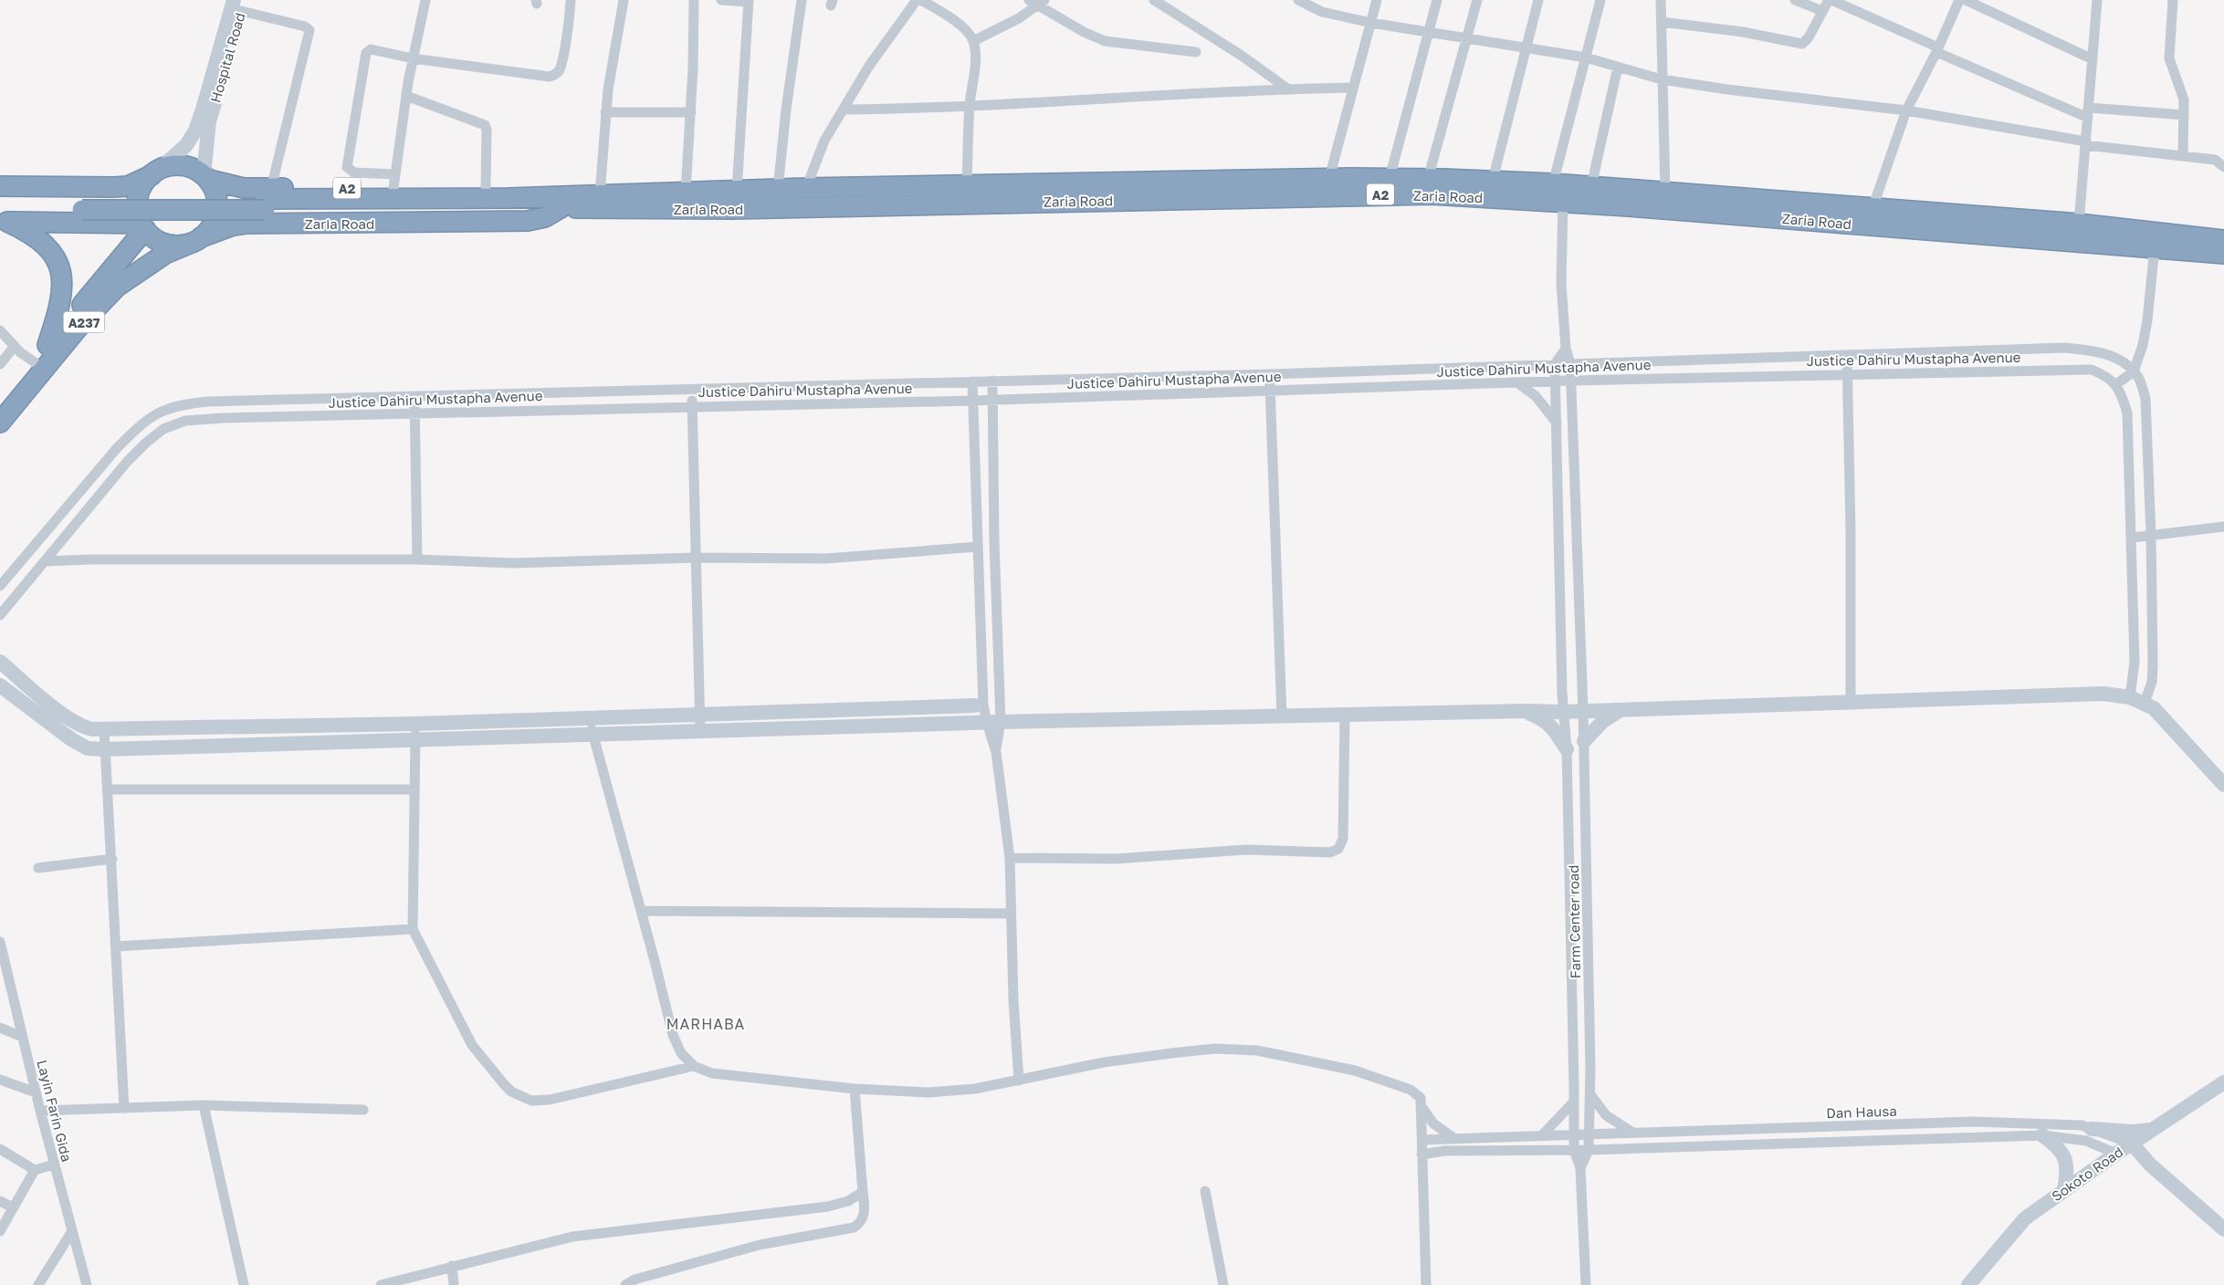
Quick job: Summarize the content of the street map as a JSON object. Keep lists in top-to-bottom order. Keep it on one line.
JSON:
{"streets":{"highway":["A2","Zaria Road","A237"],"street":["Hospital Road","Justice Dahiru Mustapha Avenue","Farm Center road","Layin Farin Gida","Dan Hausa","Sokoto Road"]},"crossings":[["A2","Zaria Road"],["Zaria Road","A237"],["Zaria Road","Farm Center road"],["Justice Dahiru Mustapha Avenue","Farm Center road"],["Farm Center road","Dan Hausa"],["Dan Hausa","Sokoto Road"]],"districts":["MARHABA"]}
